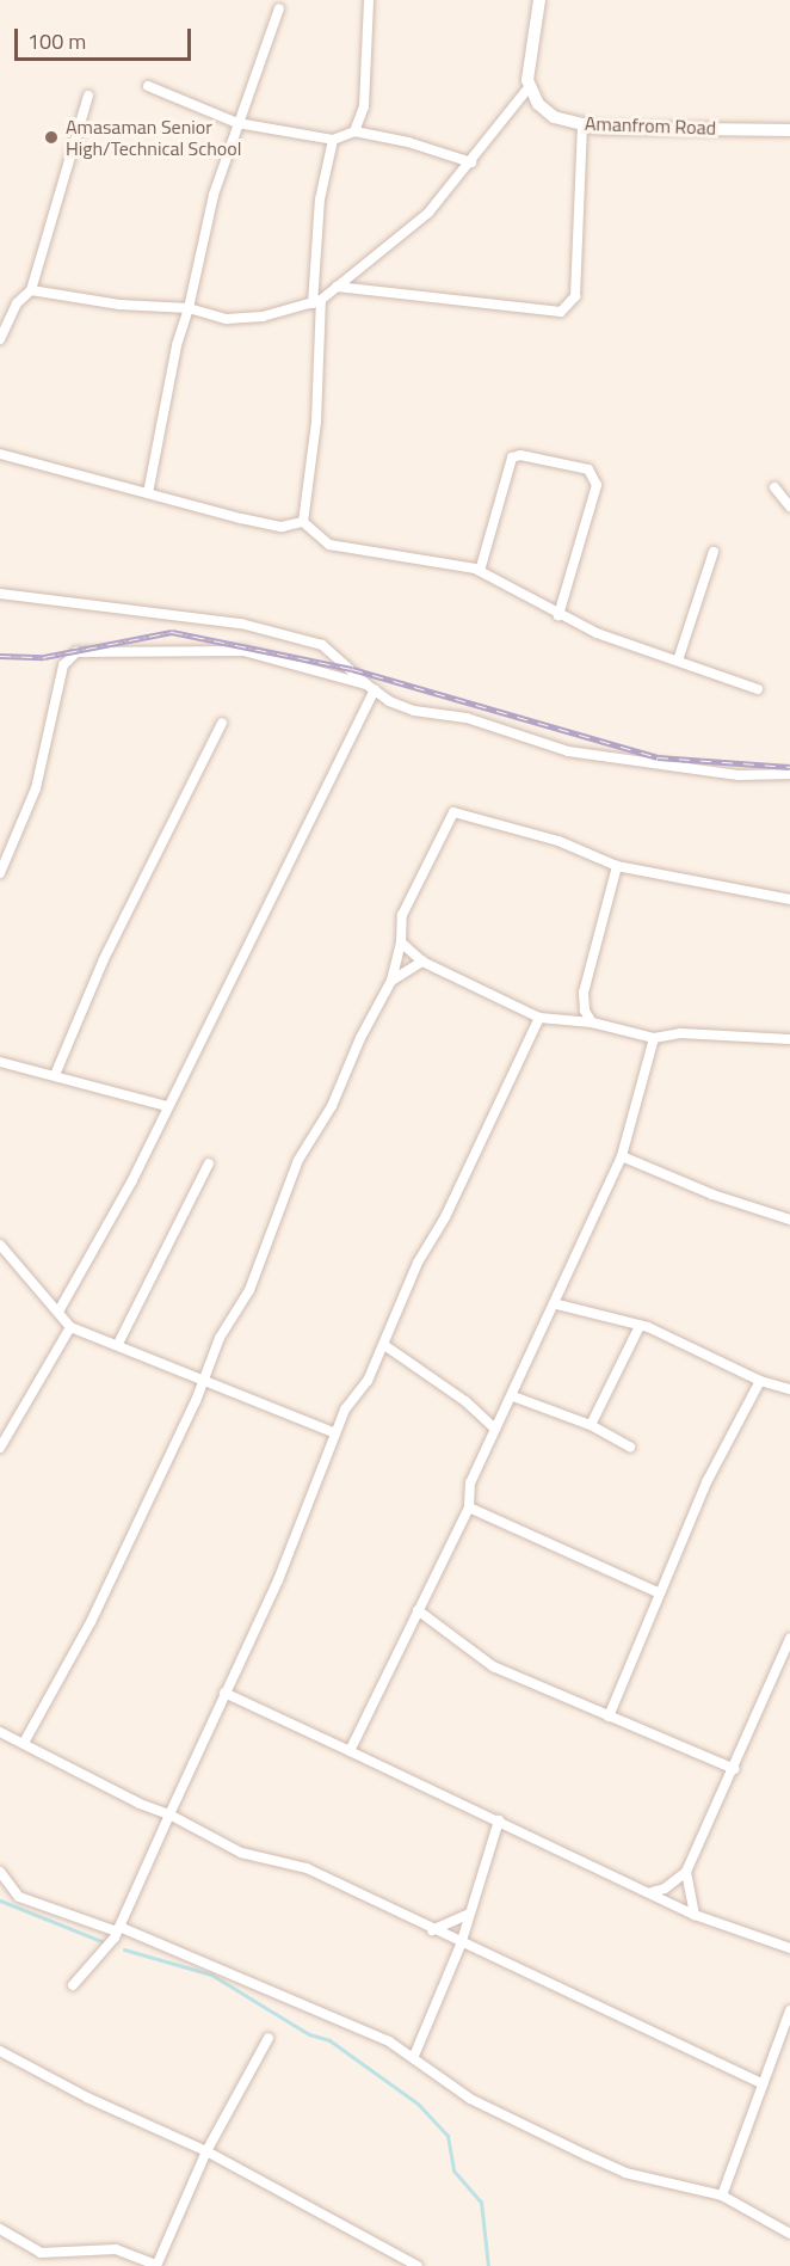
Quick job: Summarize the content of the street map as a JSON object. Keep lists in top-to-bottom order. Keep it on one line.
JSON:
{"streets":{"street":["Amanfrom Road"]},"places":["Amasaman Senior High/Technical School"],"scale_bar":"100 m"}
